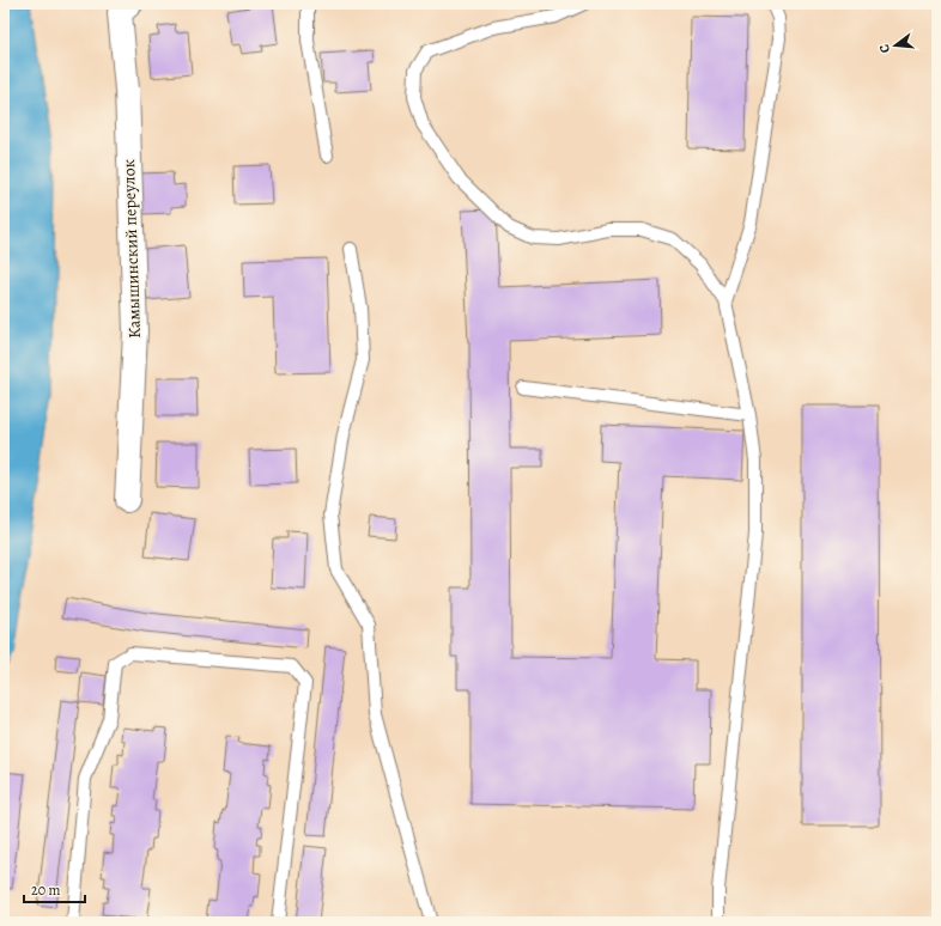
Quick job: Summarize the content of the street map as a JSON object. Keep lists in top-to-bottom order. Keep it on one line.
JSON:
{"streets":{"street":["Камышинский переулок"]},"scale_bar":"20 m","north":"left"}
